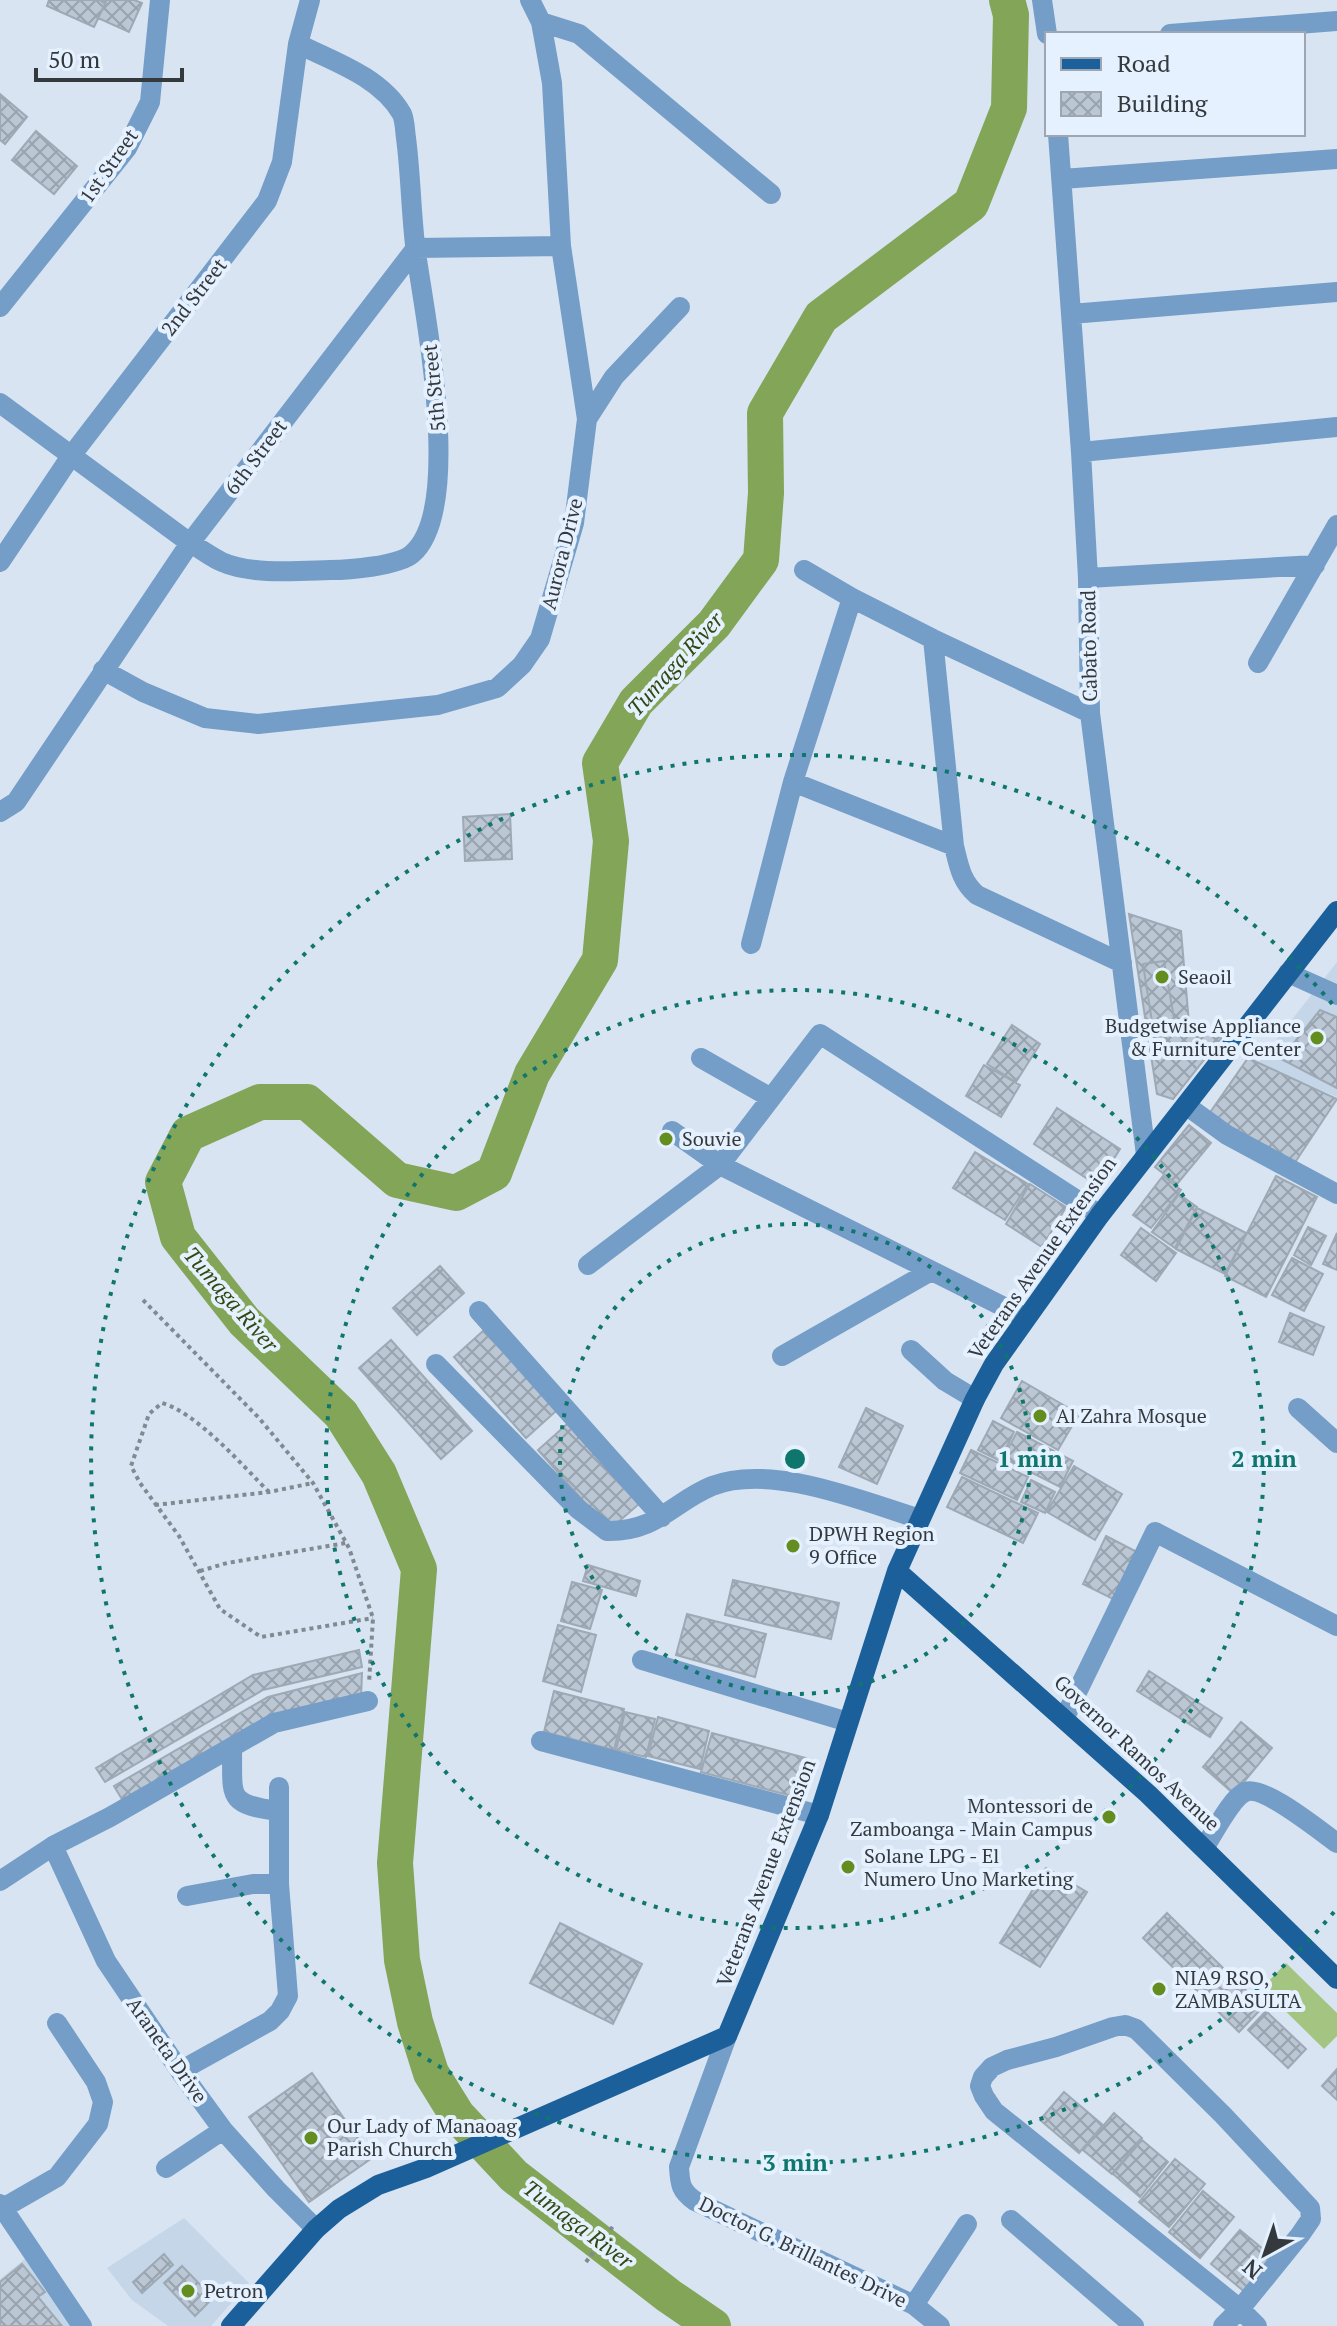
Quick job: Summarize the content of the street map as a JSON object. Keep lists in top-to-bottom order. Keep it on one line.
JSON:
{"streets":{"main road":["Veterans Avenue Extension","Governor Ramos Avenue"],"street":["1st Street","2nd Street","5th Street","6th Street","Aurora Drive","Cabato Road","Araneta Drive","Doctor G. Brillantes Drive"]},"crossings":[["2nd Street","5th Street"],["5th Street","6th Street"],["6th Street","Aurora Drive"],["Cabato Road","Veterans Avenue Extension"],["Veterans Avenue Extension","Governor Ramos Avenue"],["Veterans Avenue Extension","Doctor G. Brillantes Drive"]],"water":["Tumaga River"],"places":["Seaoil","Budgetwise Appliance & Furniture Center","Souvie","Al Zahra Mosque","DPWH Region 9 Office","Montessori de Zamboanga - Main Campus","Solane LPG - El Numero Uno Marketing","NIA9 RSO, ZAMBASULTA","Our Lady of Manaoag Parish Church","Petron"],"legend":["Road","Building"],"scale_bar":"50 m","north":"bottom left","rings":["1 min","2 min","3 min"]}
